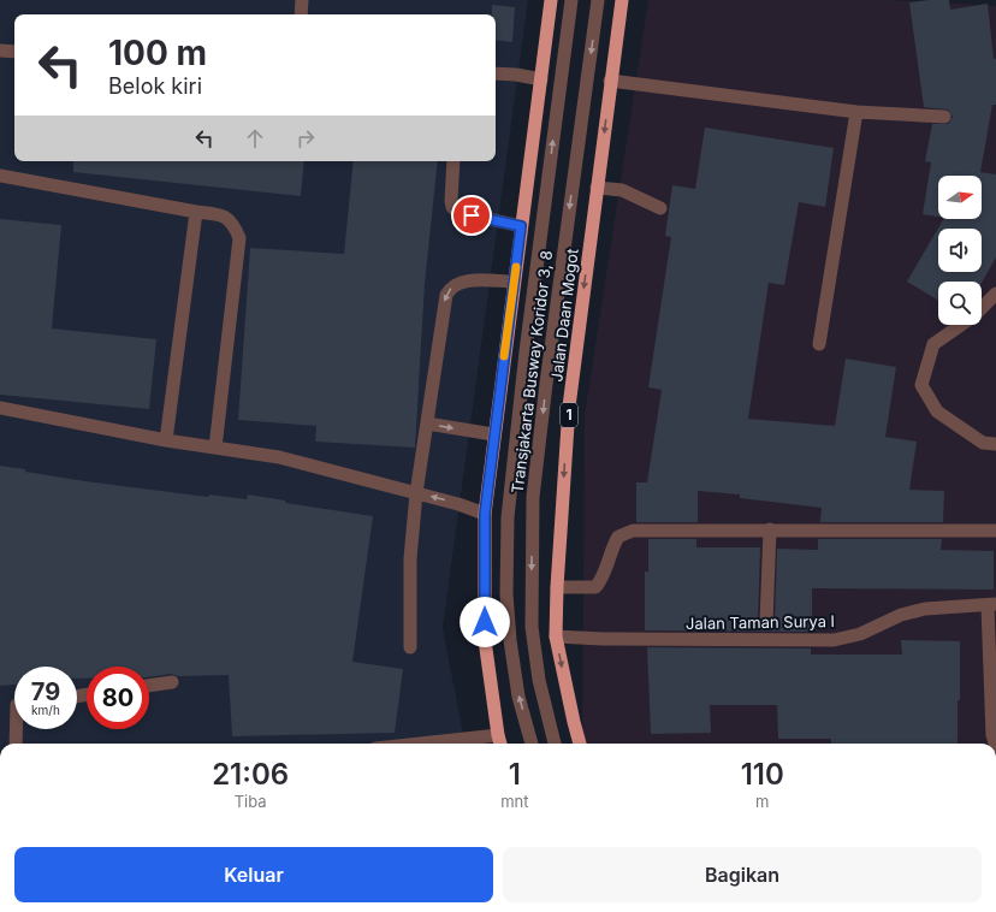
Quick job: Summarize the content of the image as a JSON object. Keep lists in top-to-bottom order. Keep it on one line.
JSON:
{"streets":{"highway":["Jalan Daan Mogot","1"],"street":["Transjakarta Busway Koridor 3, 8","Jalan Taman Surya I"]},"crossings":[["Jalan Daan Mogot","Jalan Taman Surya I"]],"north":"right","page":{"turn":["100 m","Belok kiri"],"speed":"79 km/h","limit":"80","eta":["21:06","Tiba","1","mnt","110","m"],"buttons":["Keluar","Bagikan"]}}
